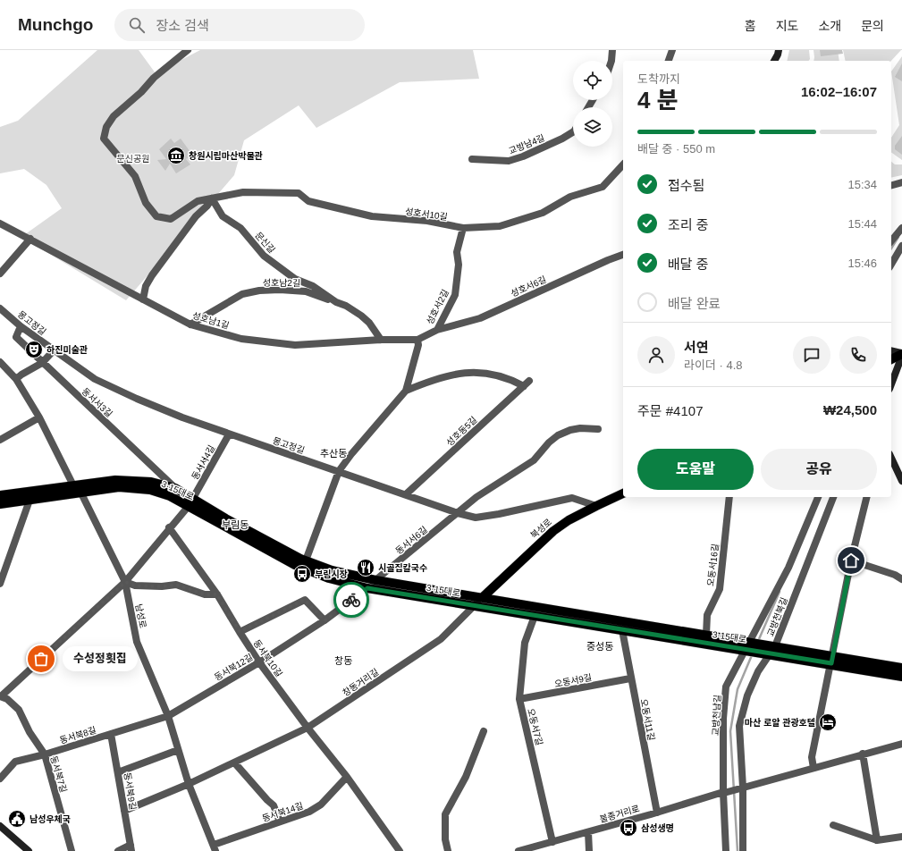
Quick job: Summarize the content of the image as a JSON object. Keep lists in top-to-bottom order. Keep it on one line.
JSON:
{"streets":{"main road":["3·15대로","북성로"],"street":["교방남4길","성호서10길","문신길","성호남2길","성호서6길","성호서2길","성호남1길","몽고정길","동서서3길","성호동5길","동서서4길","동서서6길","오동서16길","남성로","교방천북길","동서북10길","동서북12길","오동서9길","창동거리길","교방천남길","오동서11길","오동서7길","동서북8길","동서북7길","동서북9길","동서북14길","불종거리로"]},"crossings":[["성호서10길","문신길"],["성호서10길","성호서2길"],["문신길","성호남2길"],["문신길","성호남1길"],["성호남2길","성호남1길"],["성호서6길","성호서2길"],["몽고정길","동서서3길"],["몽고정길","성호동5길"],["몽고정길","동서서4길"],["몽고정길","북성로"],["몽고정길","동서서6길"],["동서서3길","3·15대로"],["동서서4길","3·15대로"],["동서서4길","동서북10길"],["3·15대로","북성로"],["3·15대로","동서서6길"],["3·15대로","오동서16길"],["3·15대로","남성로"],["3·15대로","교방천북길"],["3·15대로","동서북12길"],["3·15대로","창동거리길"],["3·15대로","교방천남길"],["3·15대로","오동서11길"],["3·15대로","오동서7길"],["북성로","창동거리길"],["남성로","동서북12길"],["남성로","창동거리길"],["남성로","동서북8길"],["남성로","동서북14길"],["교방천북길","불종거리로"],["동서북10길","동서북12길"],["동서북10길","창동거리길"],["동서북10길","동서북14길"],["동서북12길","동서북8길"],["오동서9길","오동서11길"],["오동서9길","오동서7길"],["창동거리길","동서북9길"],["교방천남길","불종거리로"],["오동서11길","불종거리로"],["오동서7길","불종거리로"],["동서북8길","동서북7길"],["동서북8길","동서북9길"]],"districts":["추산동","부림동","중성동","창동"],"parks":["문신공원"],"places":{"museum":["창원시립마산박물관"],"theatre":["하진미술관"],"restaurant":["시골집칼국수"],"bus stop":["부림시장","삼성생명"],"other":["수성정횟집"],"hotel":["마산 로얄 관광호텔"],"public building":["남성우체국"]},"page":{"header":"Munchgo","search":"장소 검색","nav":["홈","지도","소개","문의"],"heading":["4 분","도착까지","16:02–16:07"],"panel":["서연","라이더 · 4.8","주문 #4107","₩24,500"],"bar":"배달 중 · 550 m","list":[["접수됨","15:34"],["조리 중","15:44"],["배달 중","15:46"],"배달 완료"],"buttons":["도움말","공유"],"bubble":"수성정횟집"}}
